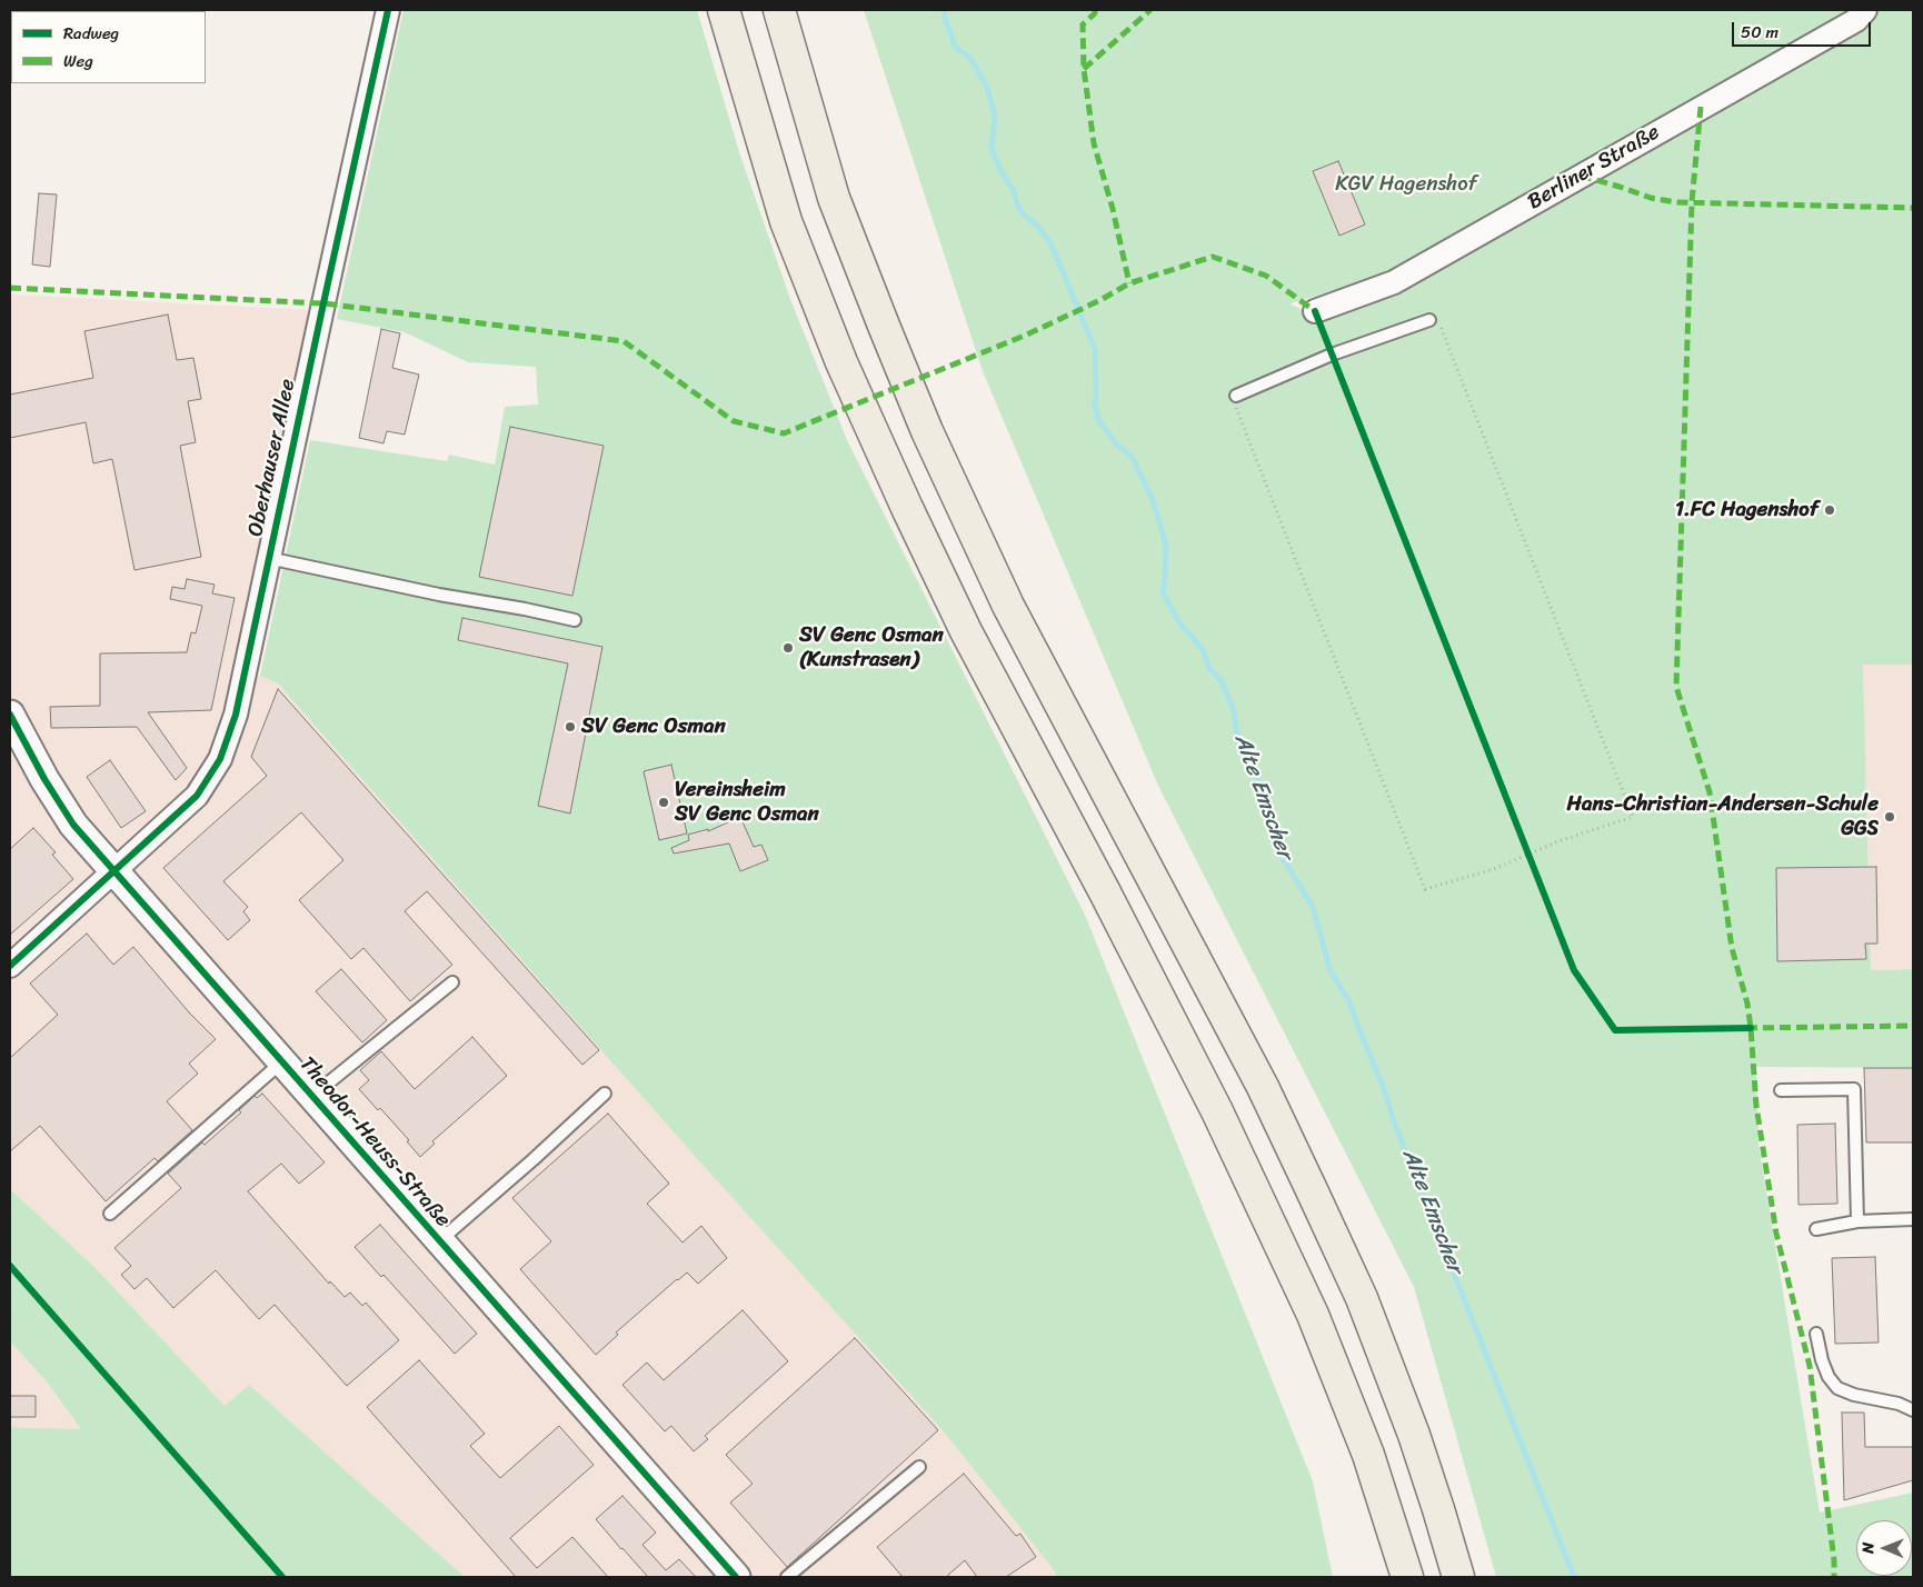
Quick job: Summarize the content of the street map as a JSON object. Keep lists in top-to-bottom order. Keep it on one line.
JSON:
{"streets":{"street":["Berliner Straße","Oberhauser Allee","Theodor-Heuss-Straße"]},"crossings":[["Oberhauser Allee","Theodor-Heuss-Straße"]],"water":["Alte Emscher"],"parks":["KGV Hagenshof"],"places":["1.FC Hagenshof","SV Genc Osman (Kunstrasen)","SV Genc Osman","Vereinsheim SV Genc Osman","Hans-Christian-Andersen-Schule GGS"],"legend":["Radweg","Weg"],"scale_bar":"50 m","north":"left"}
